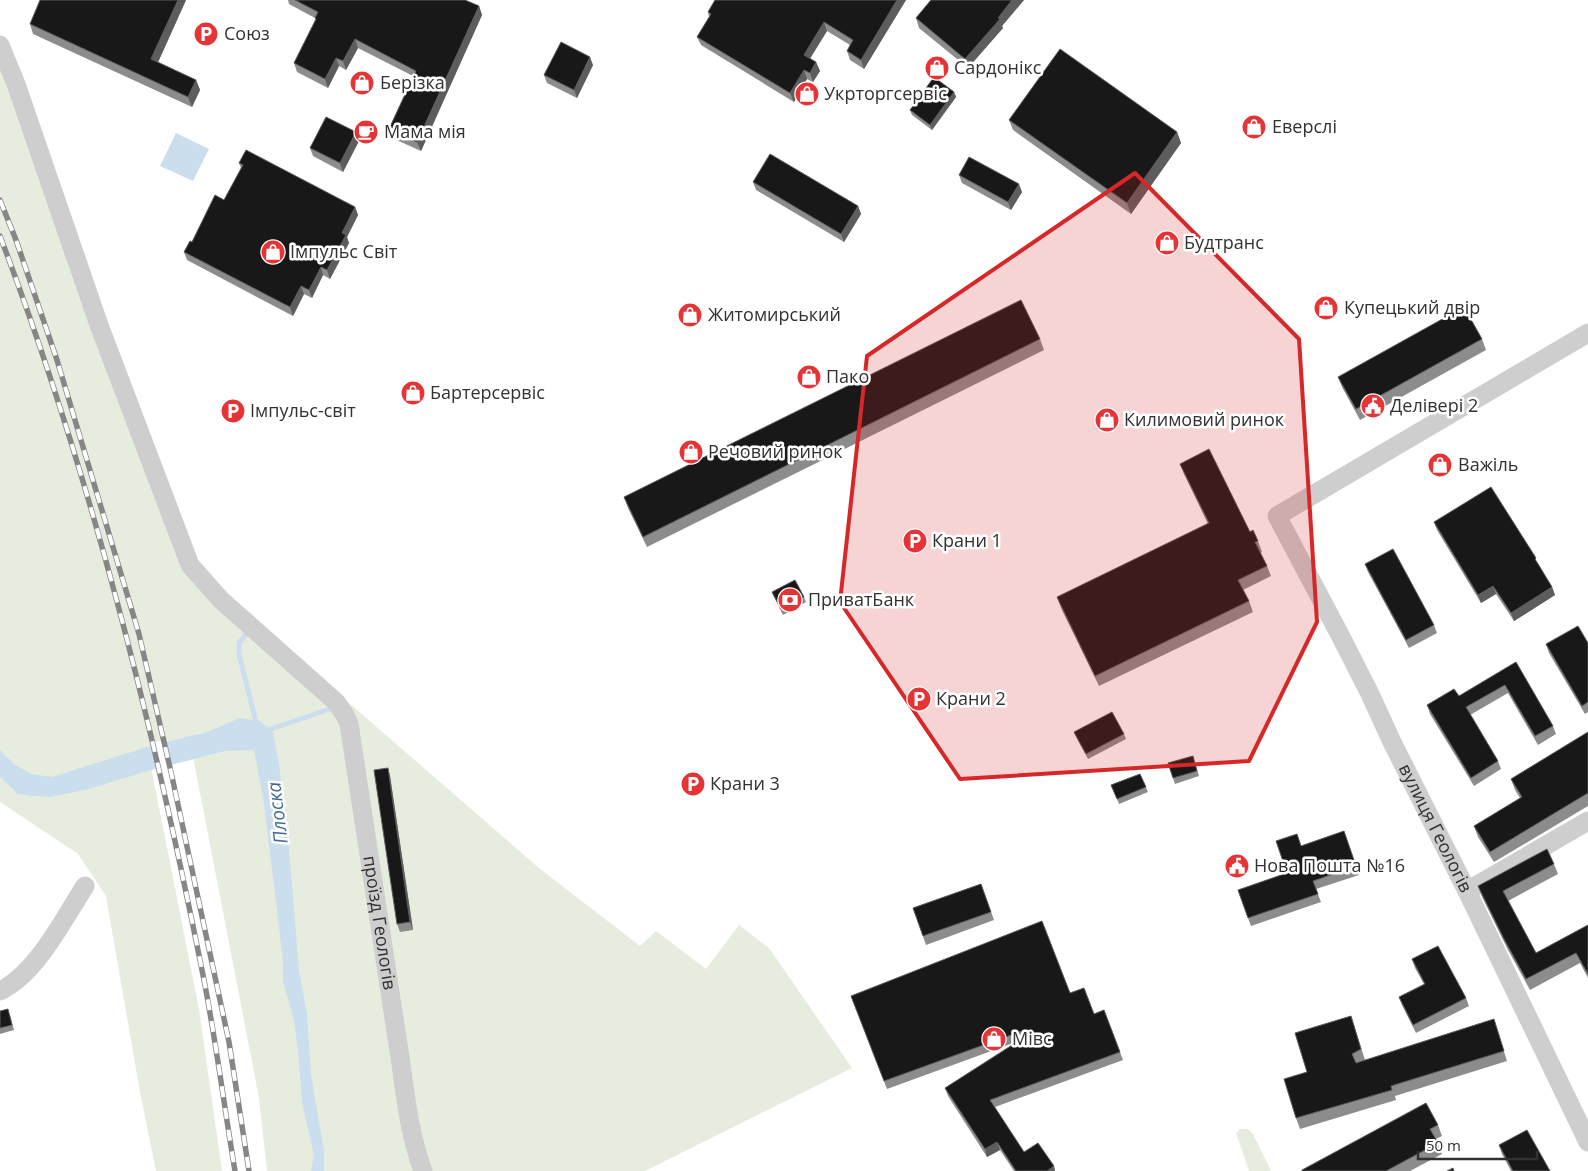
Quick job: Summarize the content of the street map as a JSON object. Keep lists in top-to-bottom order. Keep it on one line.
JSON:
{"streets":{"street":["вулиця Геологів","проїзд Геологів"]},"water":["Плоска"],"places":{"parking":["Союз","Імпульс-світ","Крани 1","Крани 2","Крани 3"],"shop":["Сардонікс","Берізка","Укрторгсервіс","Еверслі","Будтранс","Імпульс Світ","Купецький двір","Житомирський","Пако","Бартерсервіс","Килимовий ринок","Речовий ринок","Важіль","Мівс"],"cafe":["Мама мія"],"public building":["Делівері 2","Нова Пошта №16"],"bank":["ПриватБанк"]},"scale_bar":"50 m"}
